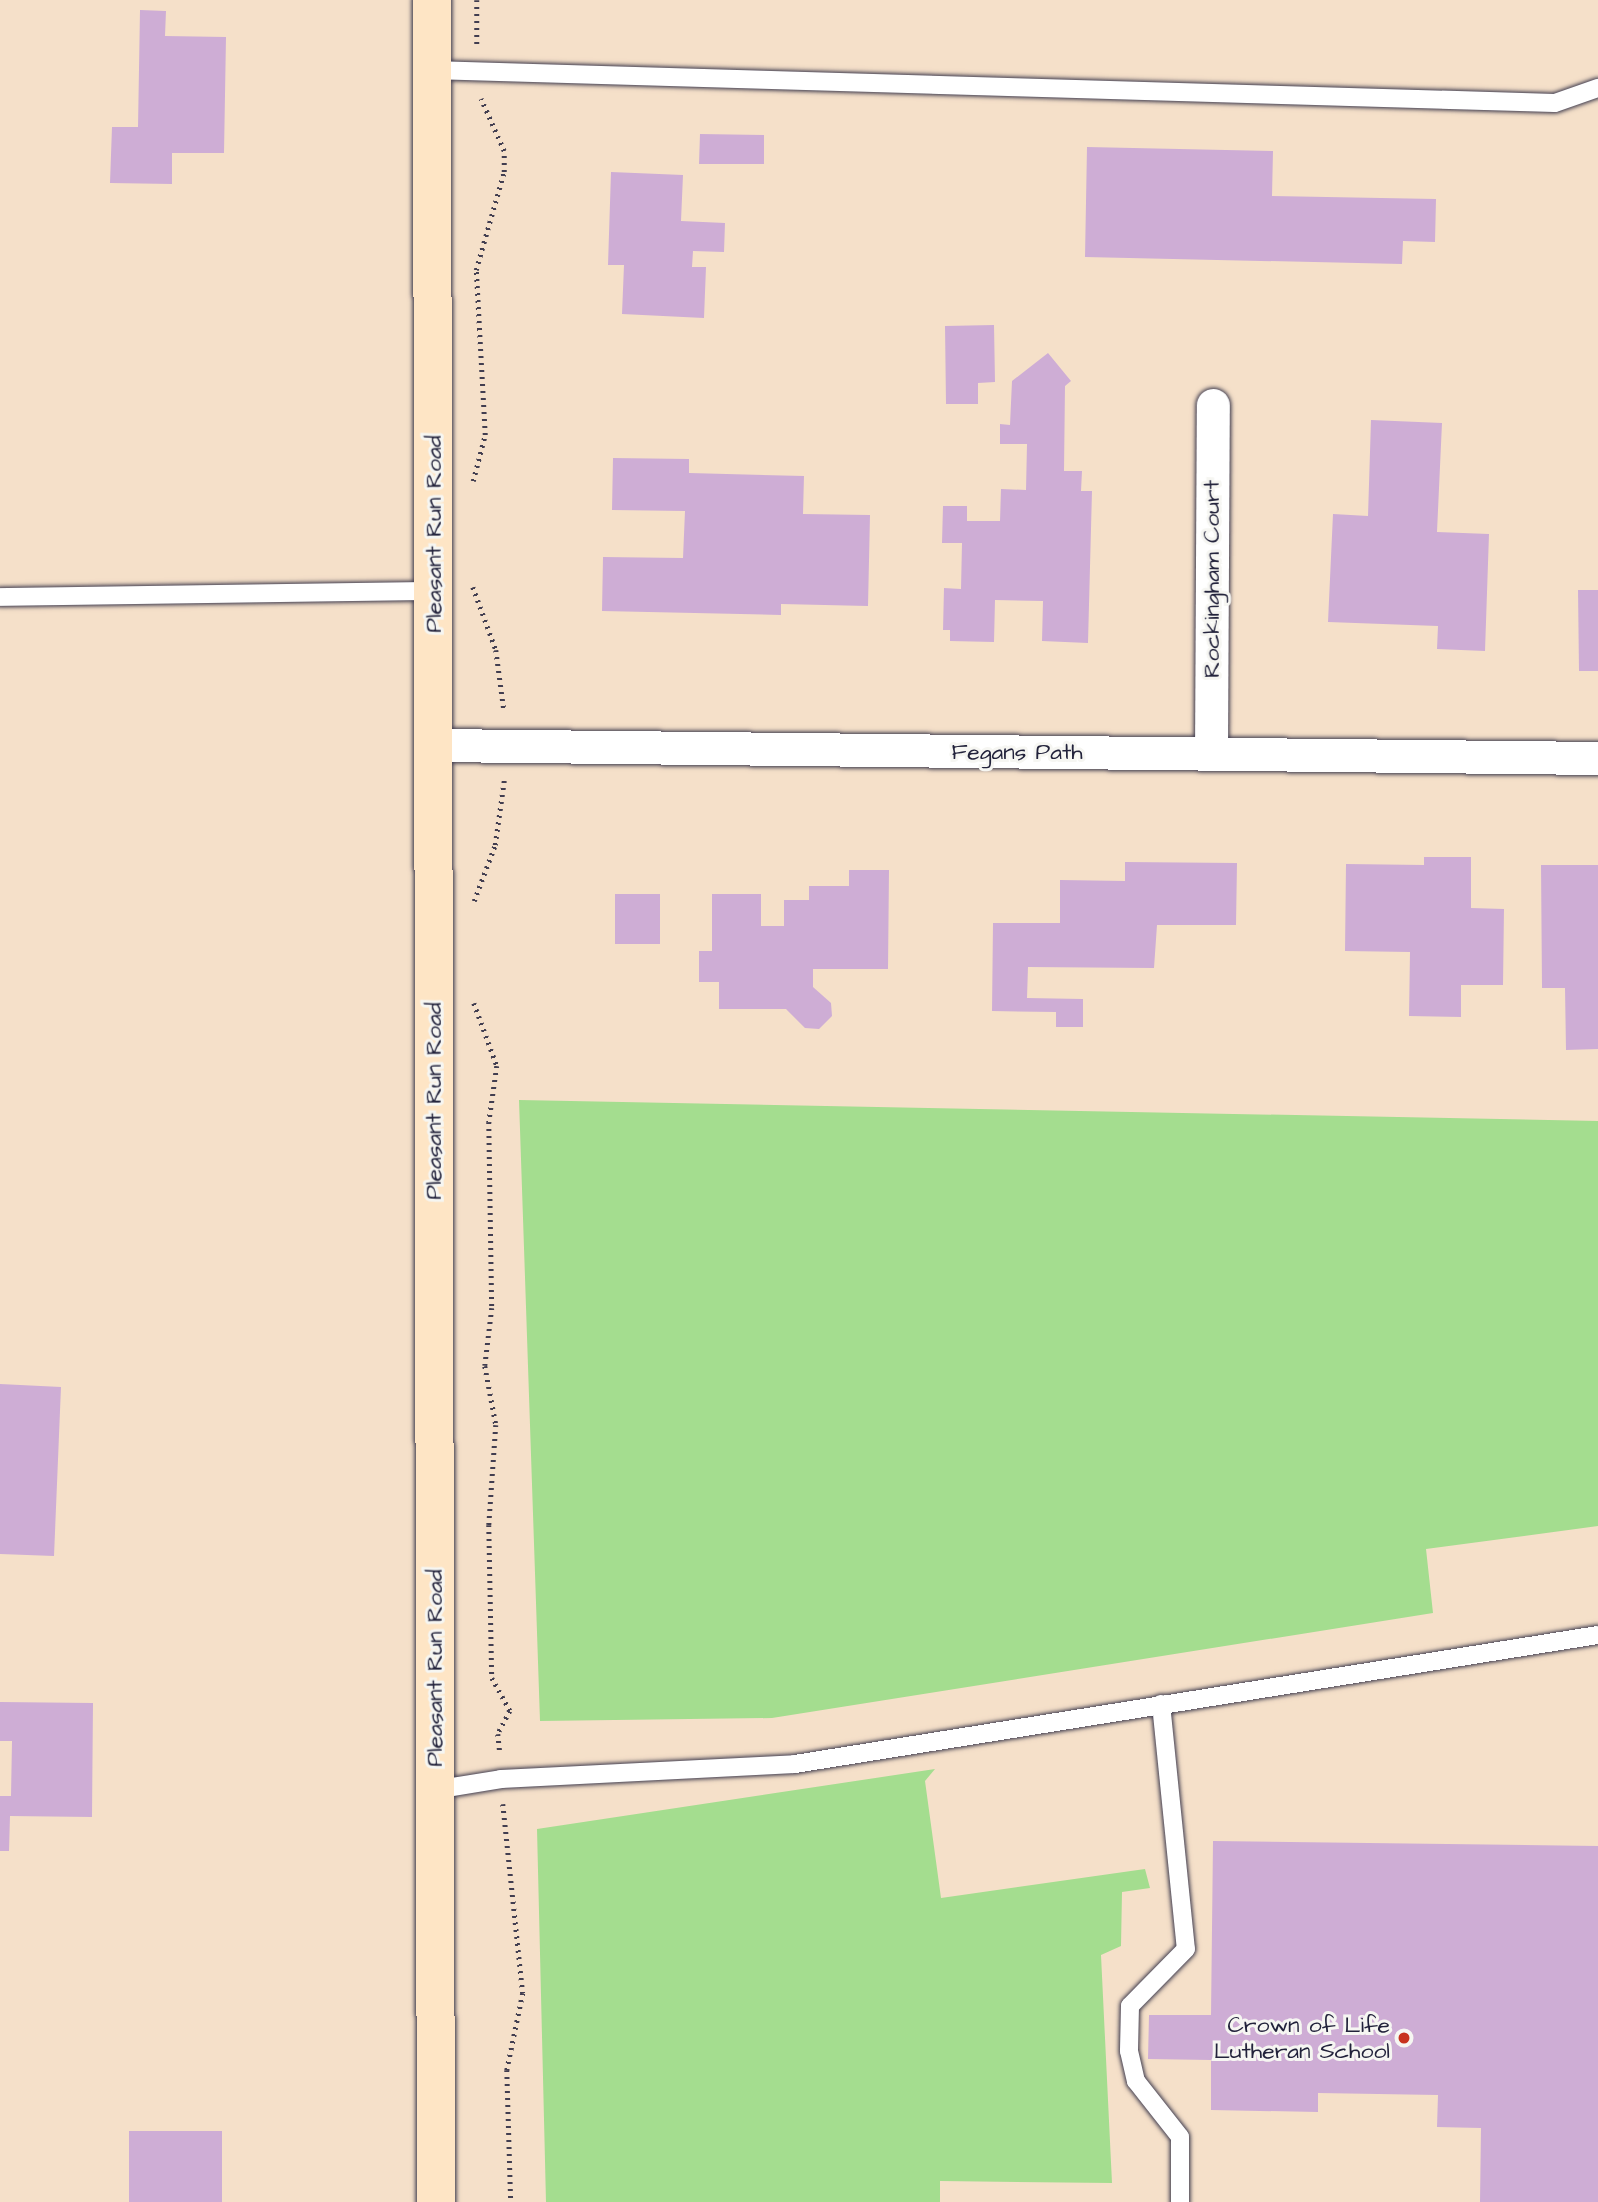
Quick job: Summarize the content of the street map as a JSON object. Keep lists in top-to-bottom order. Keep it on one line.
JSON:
{"streets":{"main road":["Pleasant Run Road"],"street":["Rockingham Court","Fegans Path"]},"crossings":[["Pleasant Run Road","Fegans Path"],["Rockingham Court","Fegans Path"]],"places":["Crown of Life Lutheran School"]}
